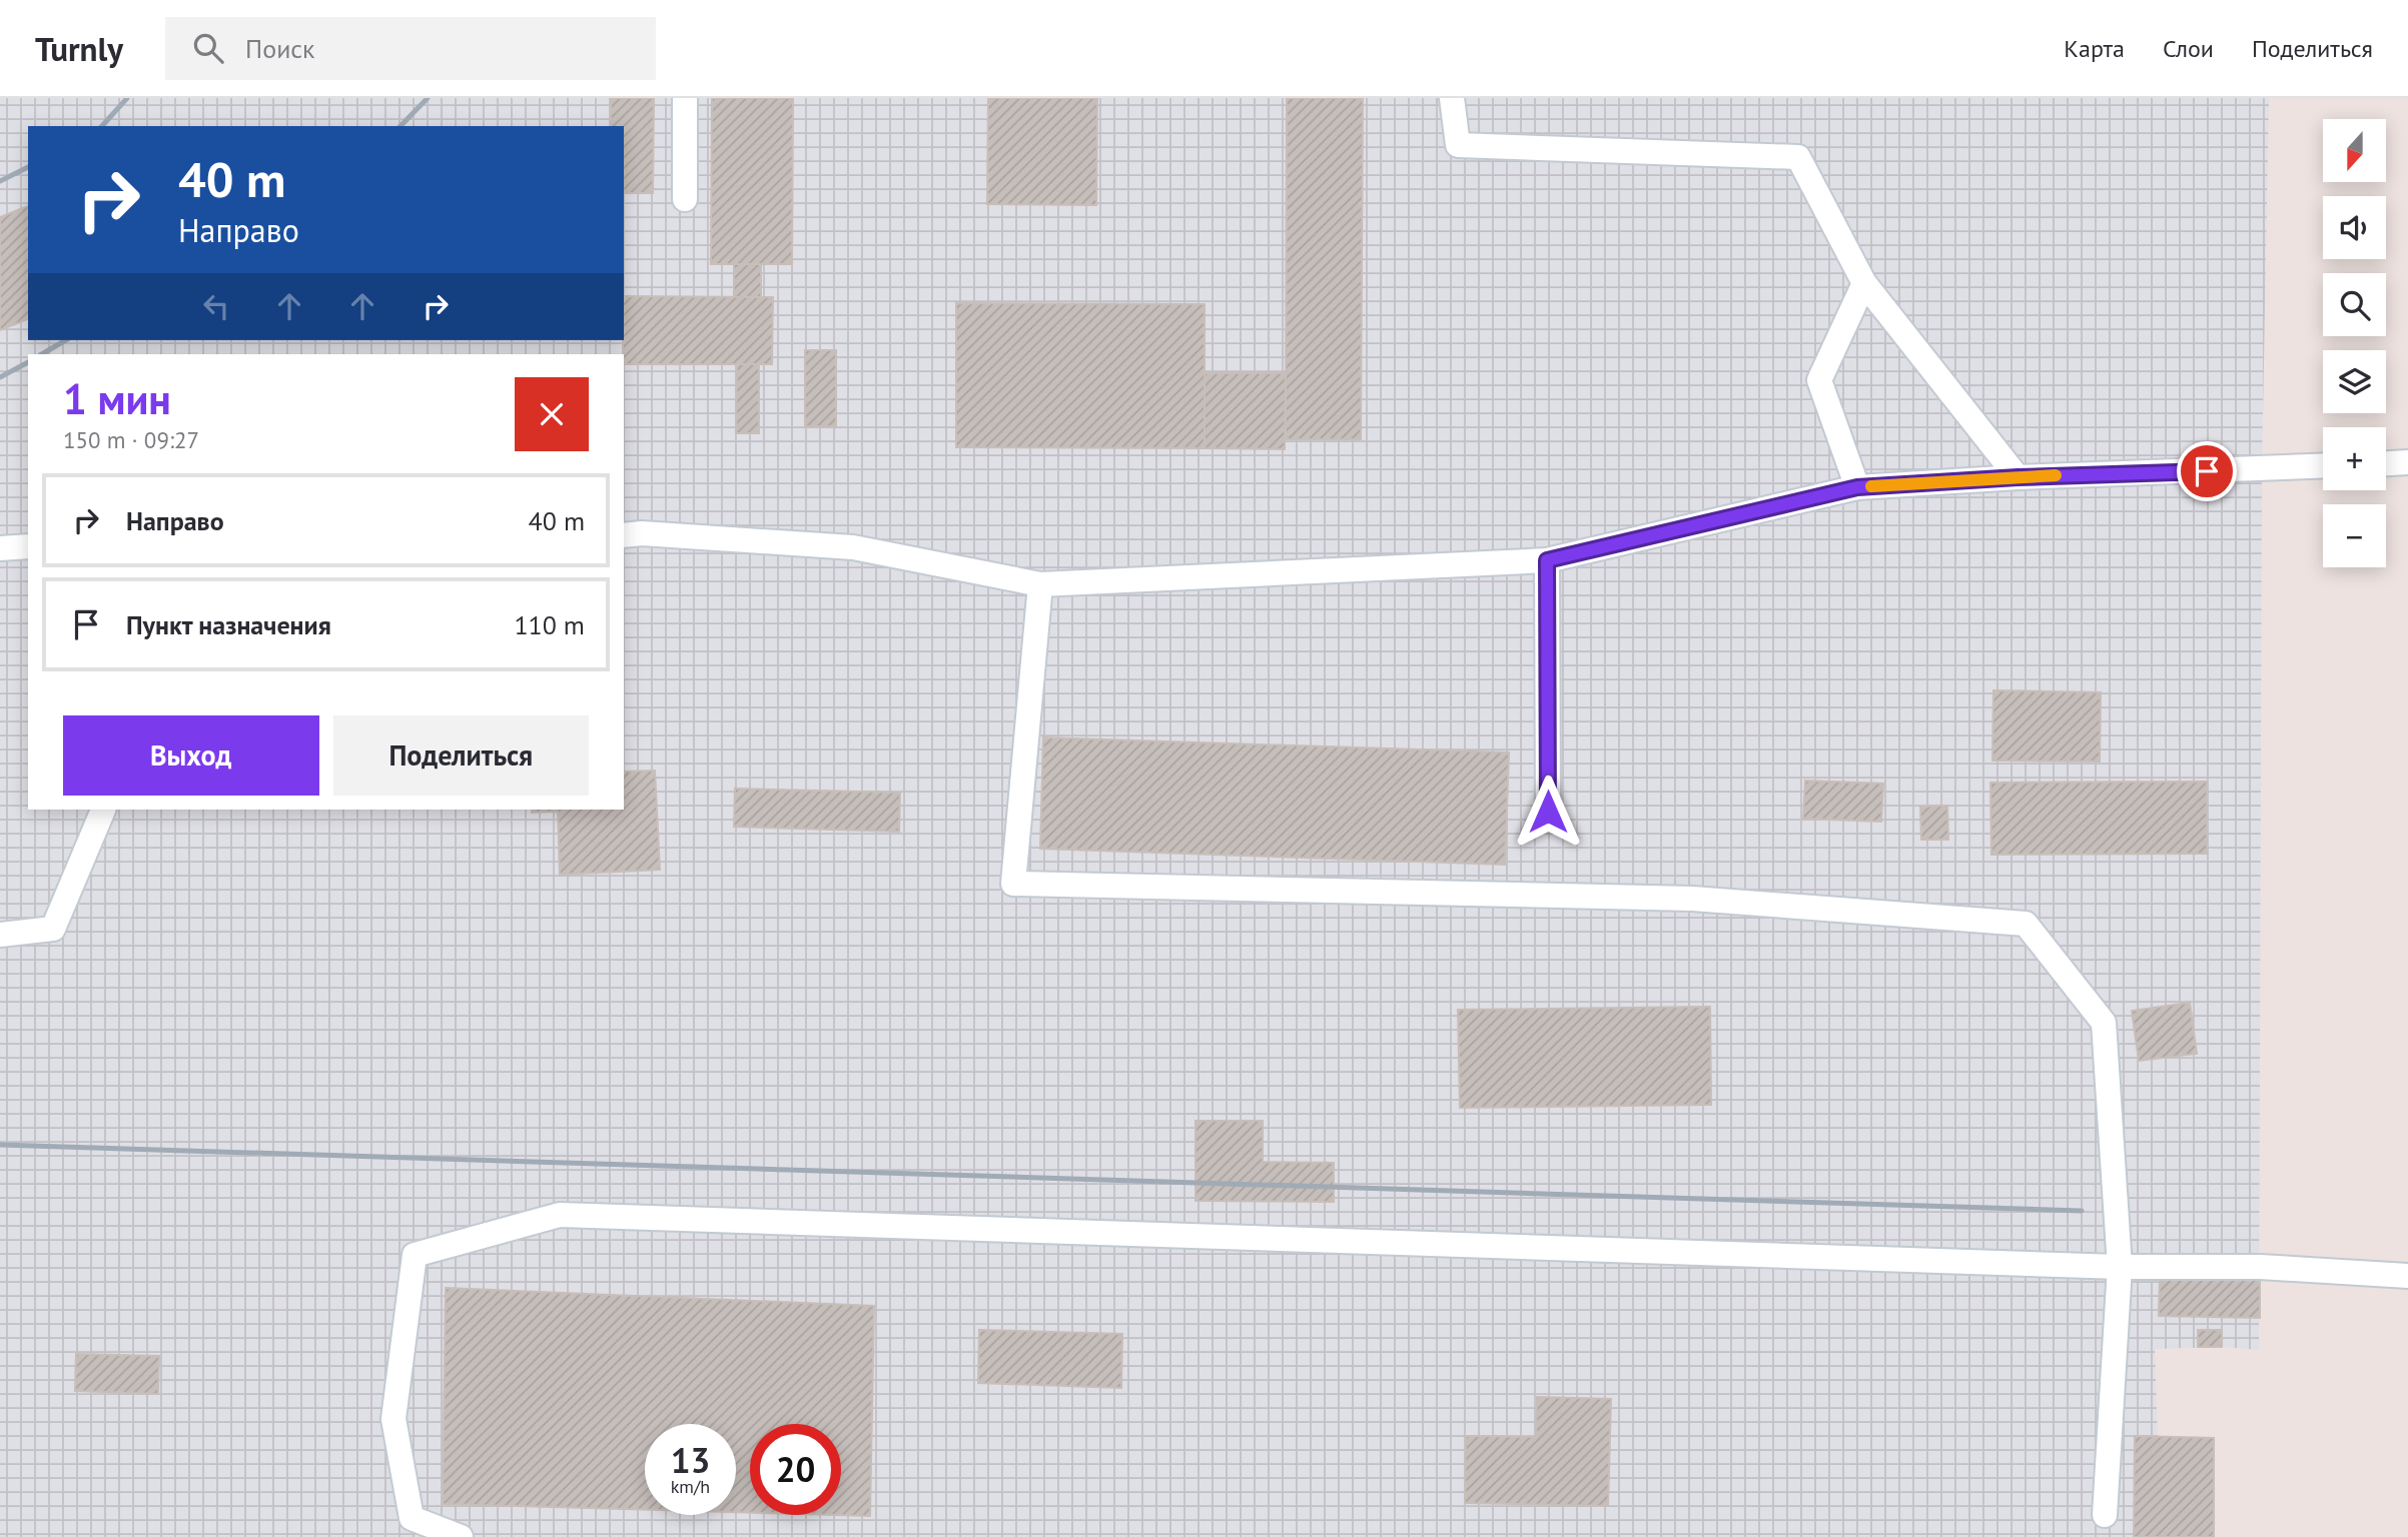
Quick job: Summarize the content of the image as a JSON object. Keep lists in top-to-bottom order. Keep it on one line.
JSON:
{"north":"bottom","page":{"header":"Turnly","search":"Поиск","nav":["Карта","Слои","Поделиться"],"map_buttons":["+","−"],"turn":["40 m","Направо"],"heading":["1 мин","150 m · 09:27"],"list":[{"name":"Направо","value":"40 m"},{"name":"Пункт назначения","value":"110 m"}],"buttons":["Выход","Поделиться"],"speed":"13 km/h","limit":"20"}}
